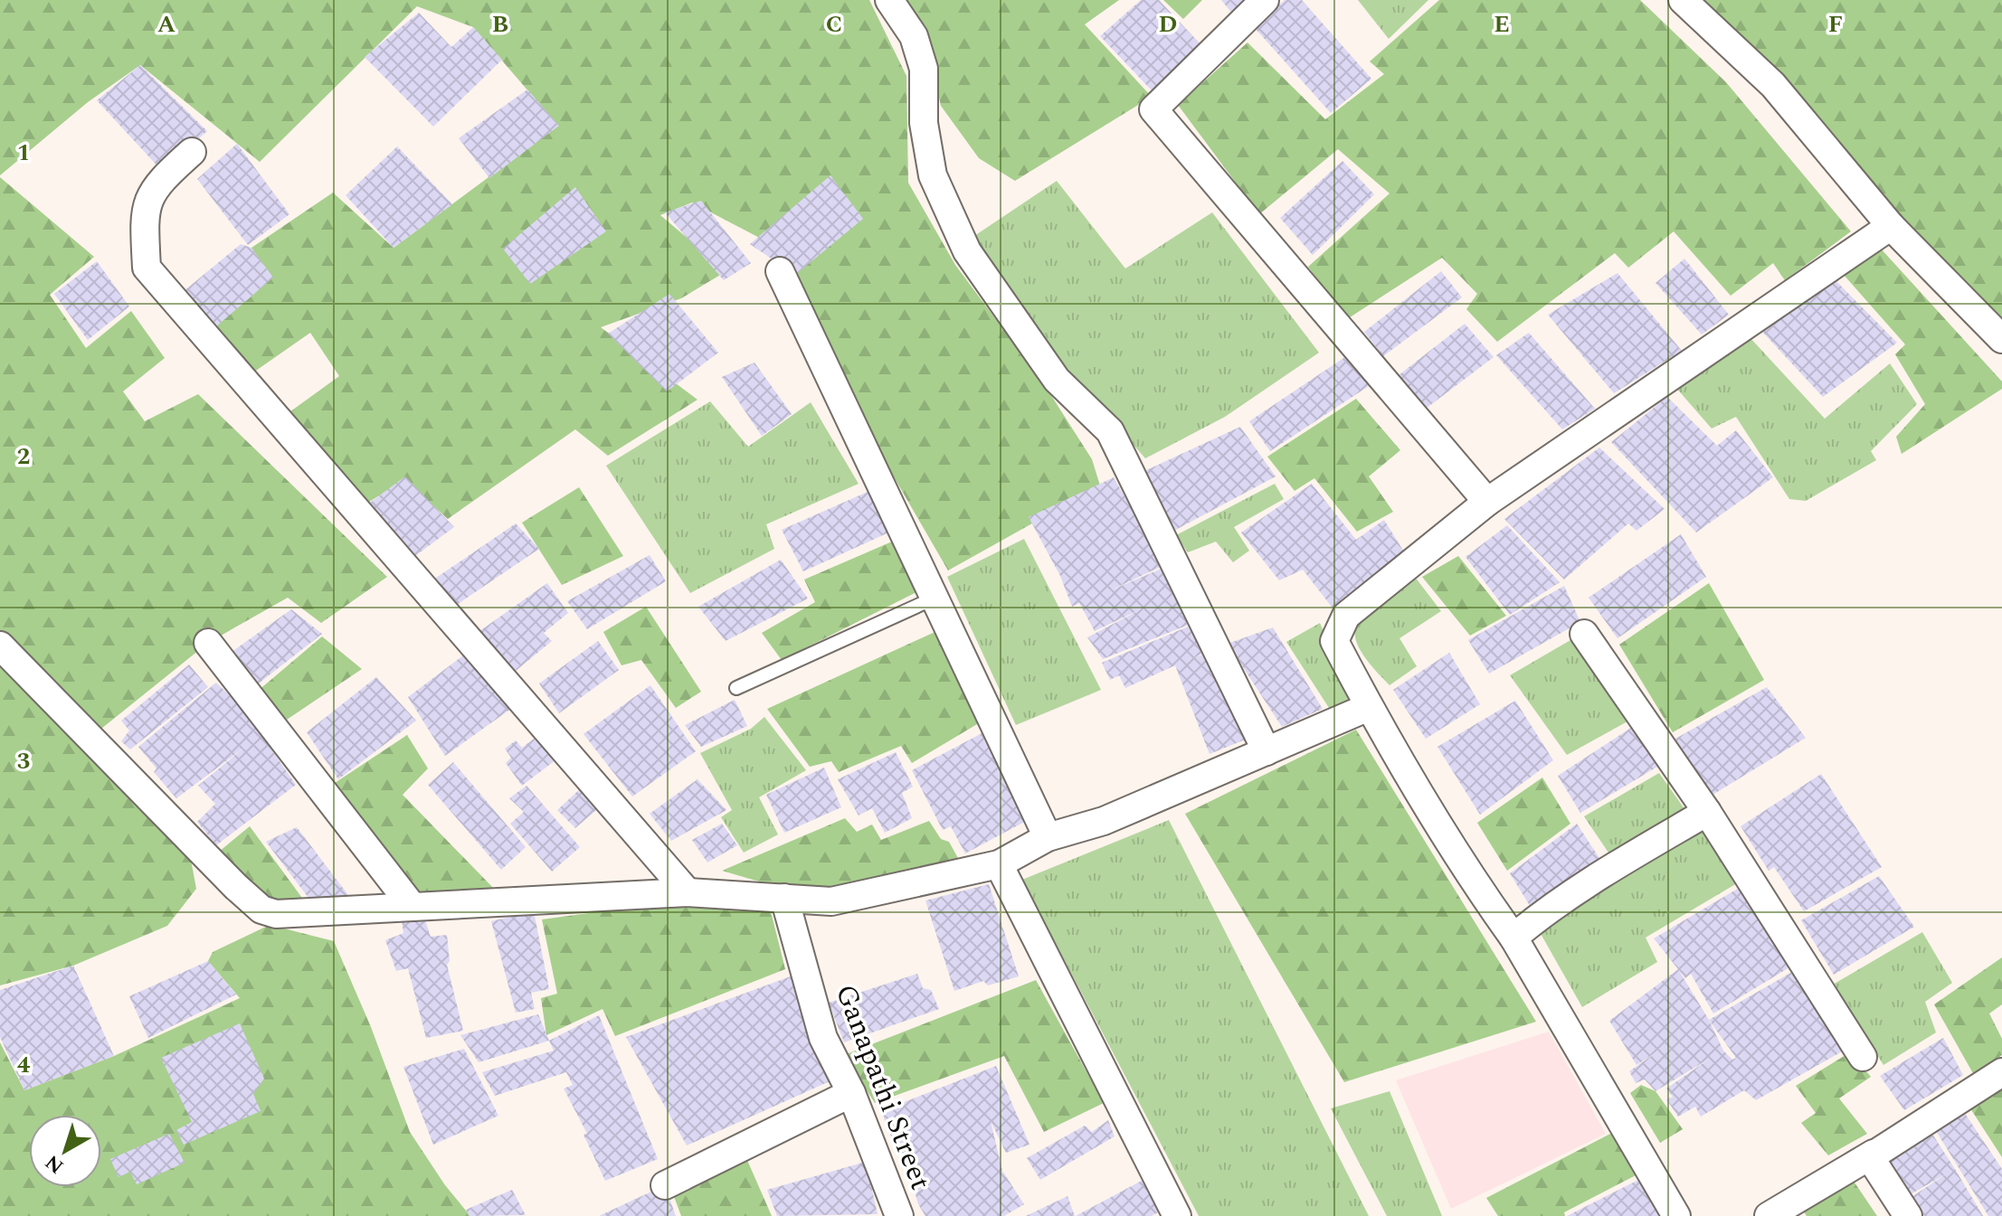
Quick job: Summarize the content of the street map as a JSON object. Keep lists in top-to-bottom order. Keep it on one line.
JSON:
{"streets":{"street":["Ganapathi Street"]},"north":"bottom left","grid":{"columns":["A","B","C","D","E","F"],"rows":["1","2","3","4"]}}
